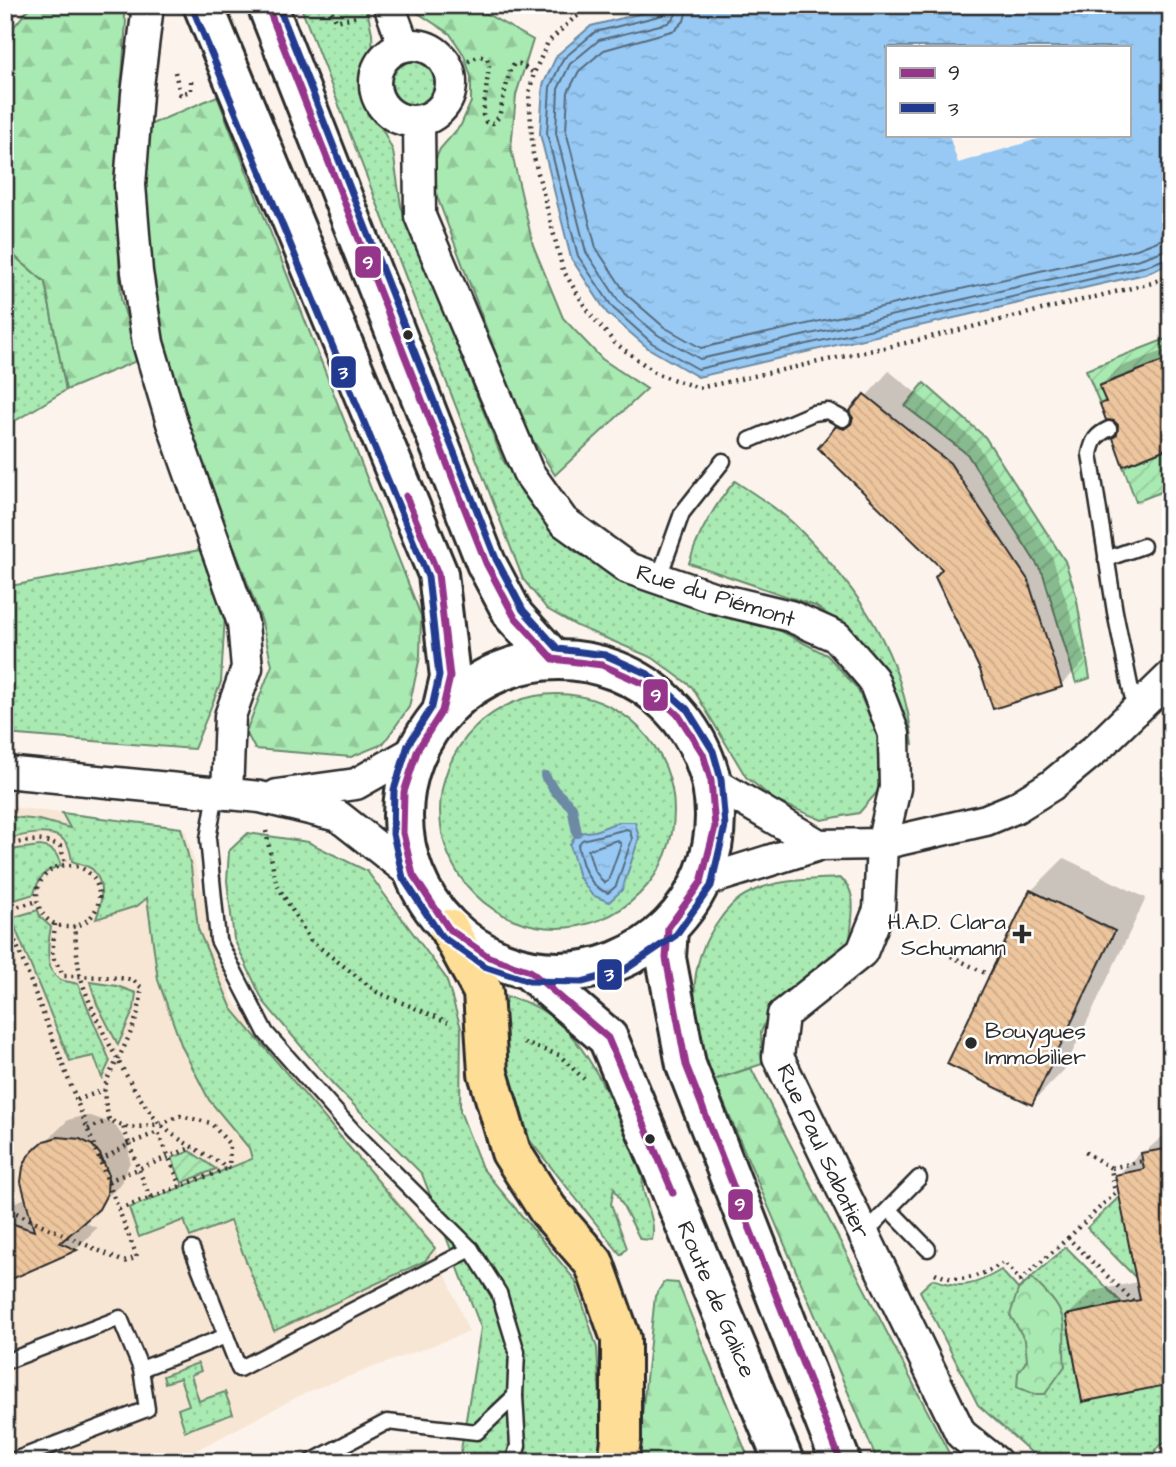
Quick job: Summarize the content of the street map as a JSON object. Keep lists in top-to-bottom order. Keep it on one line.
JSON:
{"streets":{"main road":["Route de Galice"],"street":["Rue du Piémont","Rue Paul Sabatier"]},"crossings":[["Rue du Piémont","Rue Paul Sabatier"]],"places":{"health":["H.A.D. Clara Schumann"],"other":["Bouygues Immobilier"]},"lines":["transit line 9","transit line 3"],"legend":["9","3"]}
